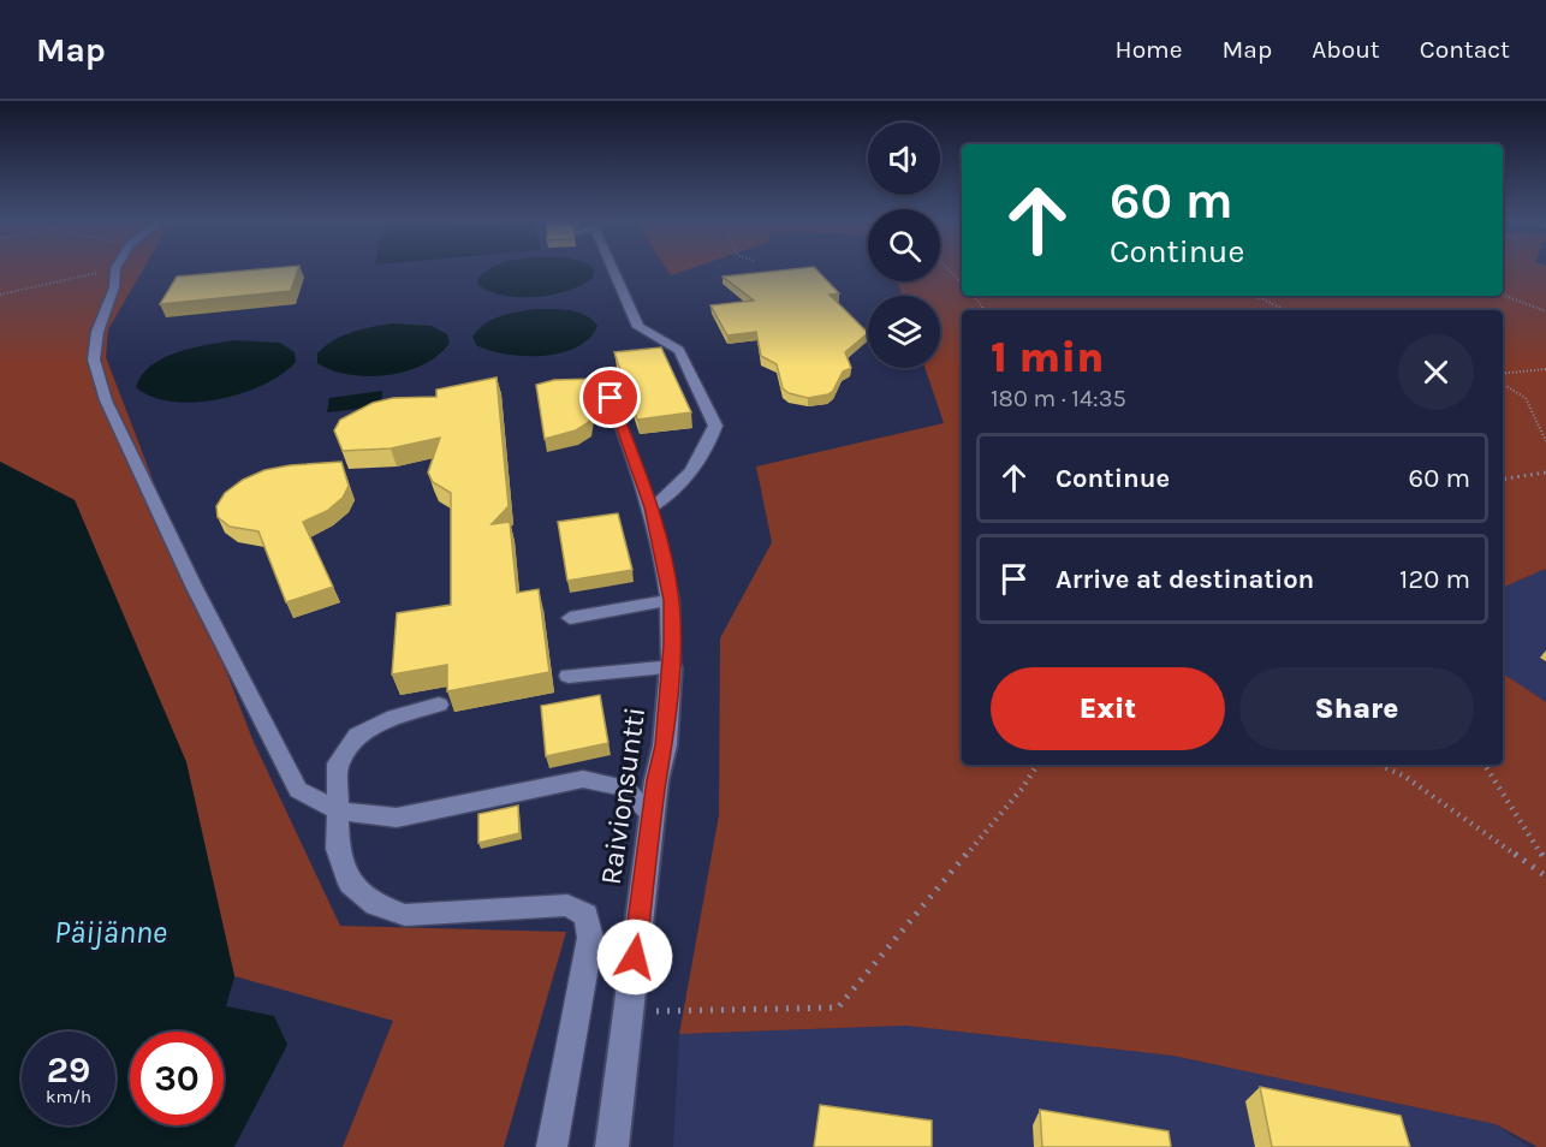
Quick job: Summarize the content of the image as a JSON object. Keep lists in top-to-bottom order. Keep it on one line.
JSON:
{"streets":{"street":["Raivionsuntti"]},"water":["Päijänne"],"page":{"header":"Map","nav":["Home","Map","About","Contact"],"turn":["60 m","Continue"],"heading":["1 min","180 m · 14:35"],"list":[{"name":"Continue","value":"60 m"},{"name":"Arrive at destination","value":"120 m"}],"buttons":["Exit","Share"],"speed":"29 km/h","limit":"30"}}
